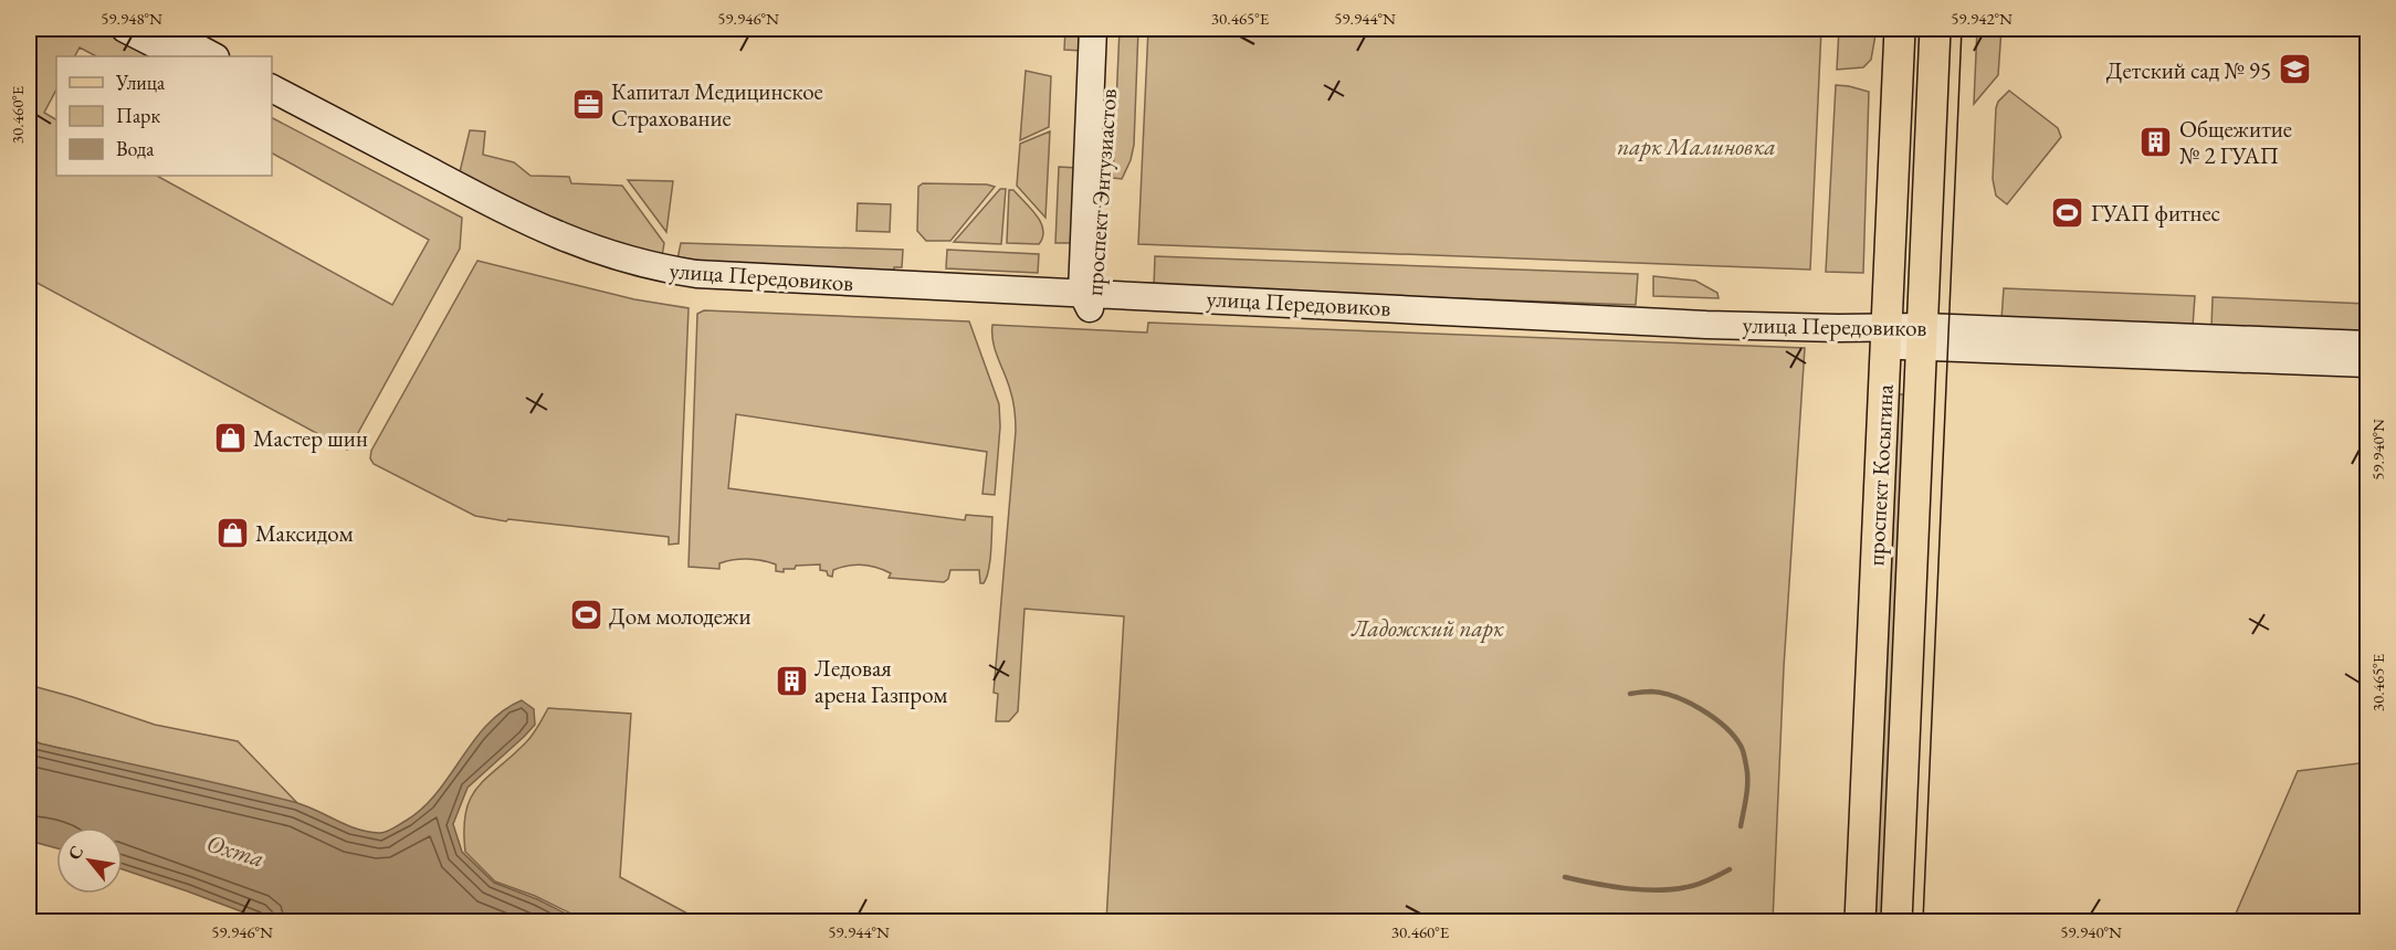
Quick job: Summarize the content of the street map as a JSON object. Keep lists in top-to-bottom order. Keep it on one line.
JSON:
{"streets":{"main road":["проспект Энтузиастов","улица Передовиков","проспект Косыгина"]},"crossings":[["проспект Энтузиастов","улица Передовиков"],["улица Передовиков","проспект Косыгина"]],"water":["Охта"],"parks":["парк Малиновка","Ладожский парк"],"places":{"school or university":["Детский сад № 95"],"office":["Капитал Медицинское Страхование"],"building":["Общежитие № 2 ГУАП","Ледовая арена Газпром"],"sports":["ГУАП фитнес","Дом молодежи"],"shop":["Мастер шин","Максидом"]},"legend":["Улица","Парк","Вода"],"north":"top left","coordinates":["59.948°N","59.946°N","30.465°E","59.944°N","59.942°N","30.460°E","59.940°N"]}
